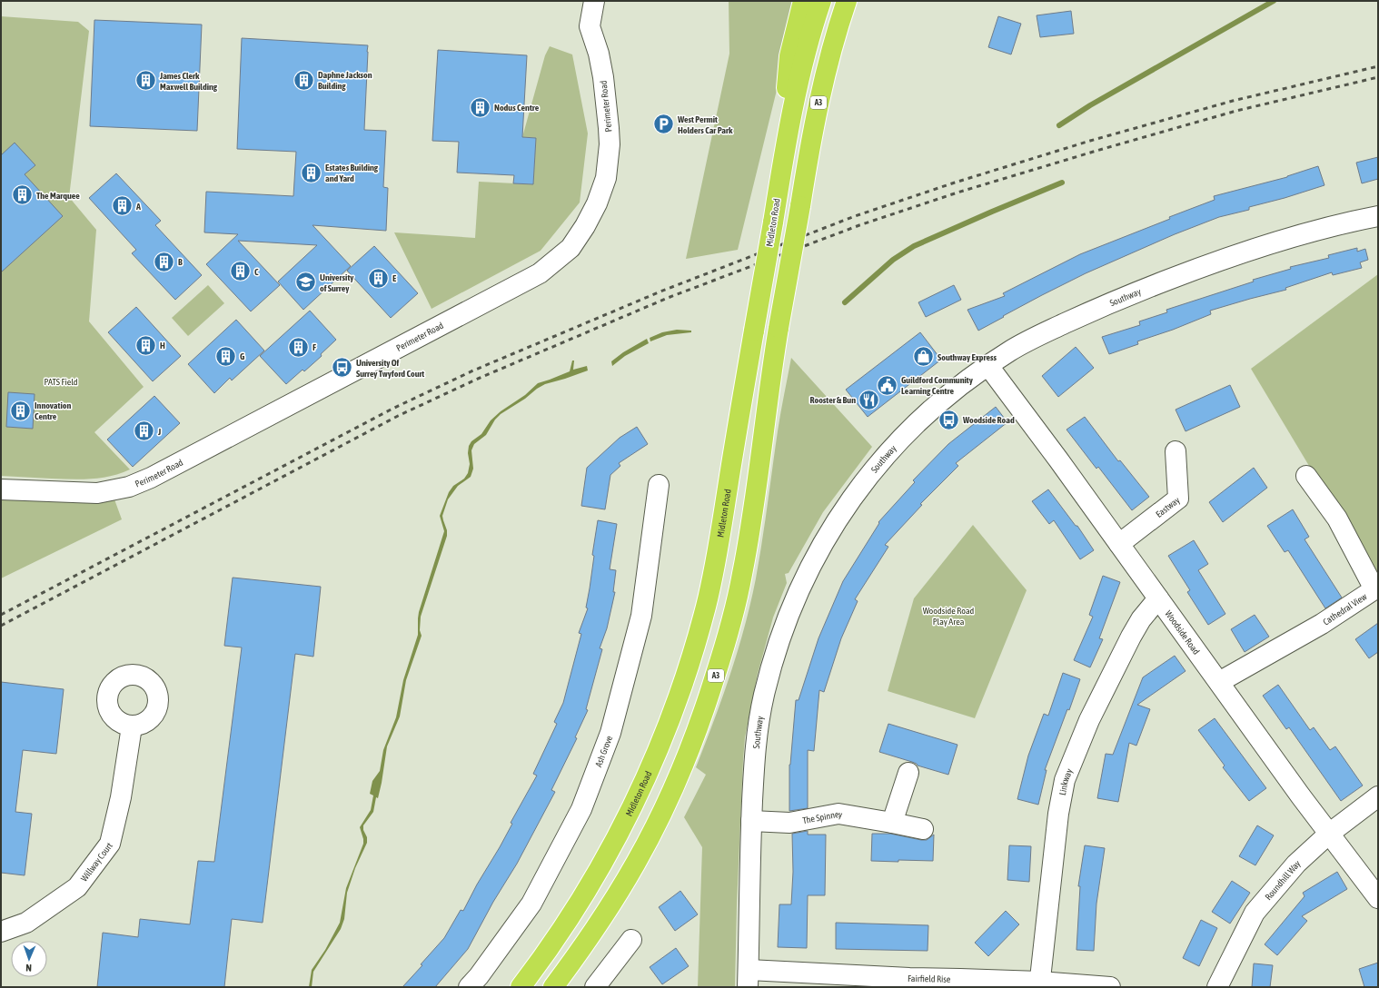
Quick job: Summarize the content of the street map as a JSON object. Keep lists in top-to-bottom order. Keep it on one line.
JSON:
{"streets":{"highway":["A3","Midleton Road"],"street":["Perimeter Road","Southway","Eastway","Cathedral View","Woodside Road","Ash Grove","Linkway","The Spinney","Willway Court","Roundhill Way","Fairfield Rise"]},"crossings":[["Southway","Woodside Road"],["Southway","The Spinney"],["Southway","Fairfield Rise"],["Eastway","Woodside Road"],["Cathedral View","Woodside Road"],["Woodside Road","Linkway"],["Woodside Road","Roundhill Way"],["Linkway","Fairfield Rise"]],"parks":["PATS Field","Woodside Road Play Area"],"places":{"building":["Daphne Jackson Building","James Clerk Maxwell Building","Nodus Centre","Estates Building and Yard","The Marquee","A","B","C","E","H","F","G","Innovation Centre","J"],"parking":["West Permit Holders Car Park"],"school or university":["University of Surrey"],"shop":["Southway Express"],"bus stop":["University Of Surrey Twyford Court","Woodside Road"],"public building":["Guildford Community Learning Centre"],"restaurant":["Rooster & Bun"]},"north":"bottom"}
